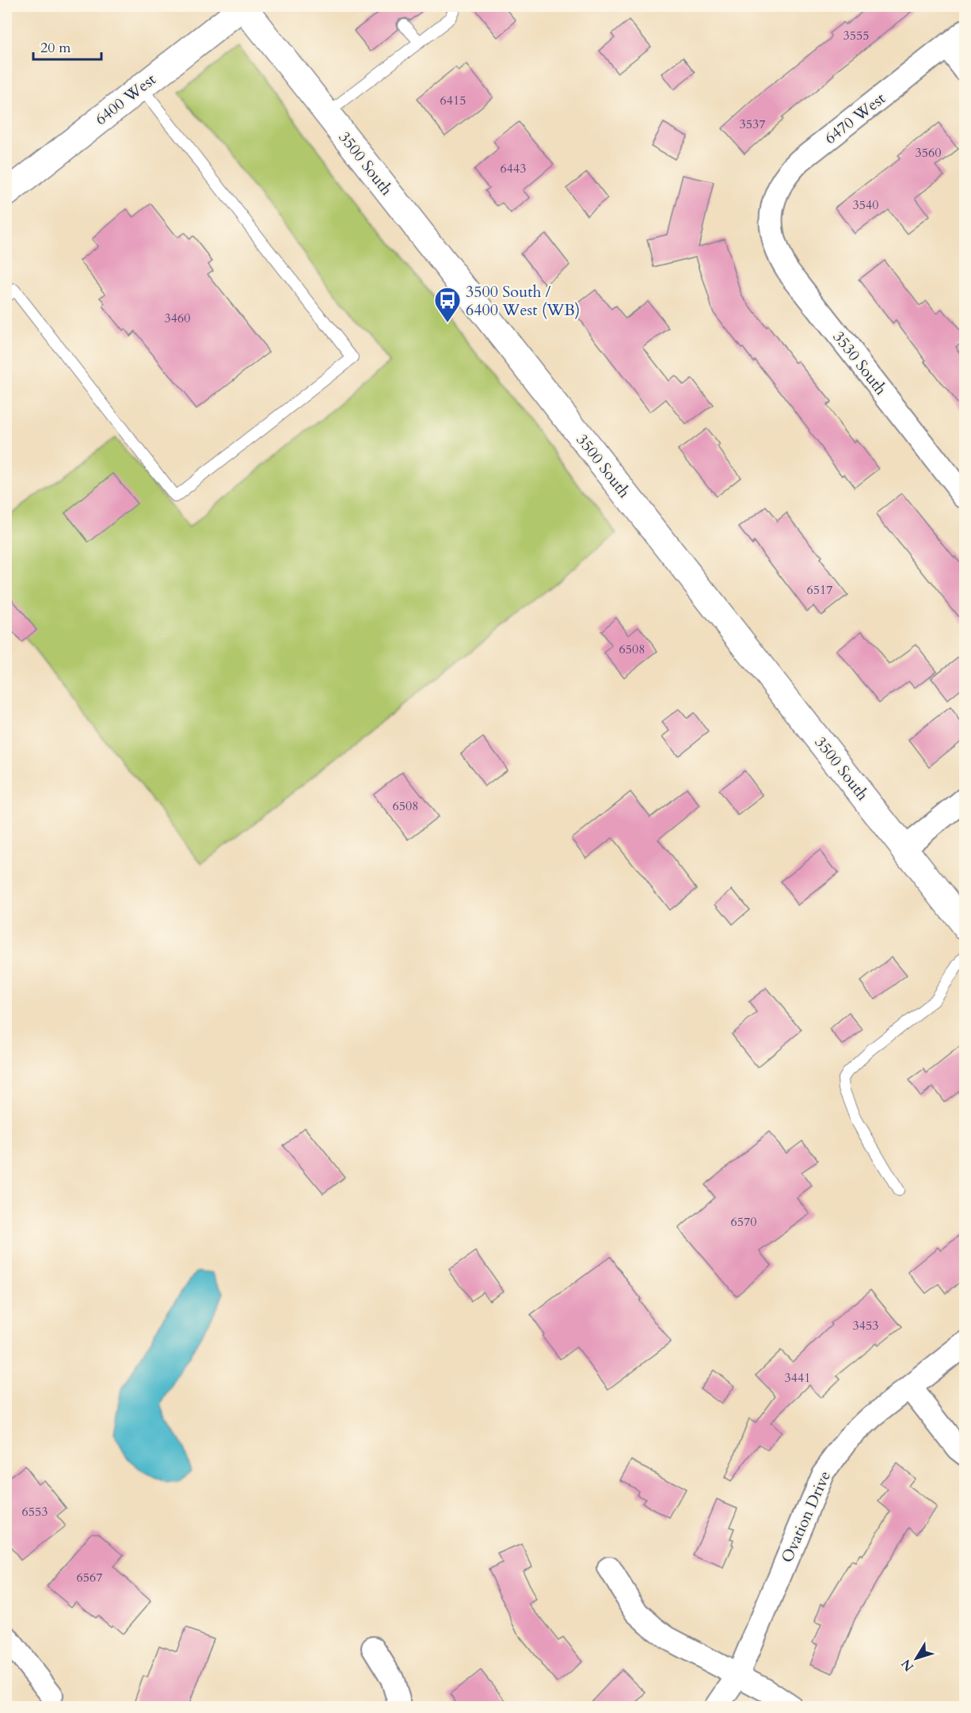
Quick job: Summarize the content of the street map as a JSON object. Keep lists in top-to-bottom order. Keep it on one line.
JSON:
{"streets":{"main road":["6400 West","3500 South"],"street":["6470 West","3530 South","Ovation Drive"]},"crossings":[["6400 West","3500 South"],["6470 West","3530 South"]],"places":{"bus stop":["3500 South / 6400 West (WB)"]},"house_numbers":["3555","6415","3537","3560","6443","3540","3460","6517","6508","6508","6570","3453","3441","6553","6567"],"scale_bar":"20 m","north":"bottom left"}
